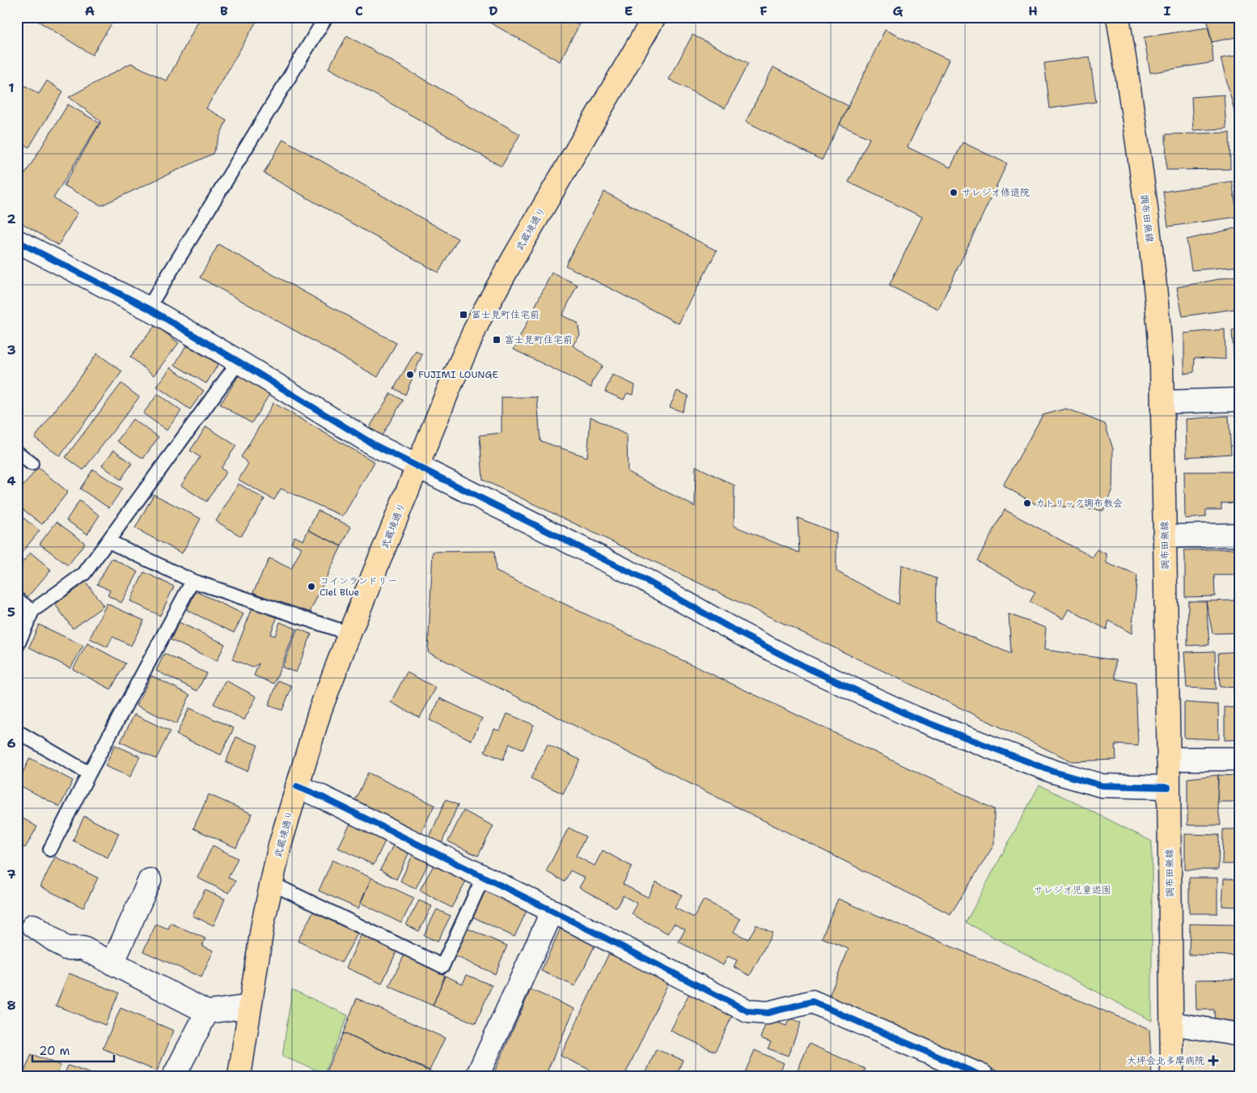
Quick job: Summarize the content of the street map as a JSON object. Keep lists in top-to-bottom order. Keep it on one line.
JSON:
{"streets":{"main road":["調布田無線","武蔵境通り"]},"parks":["サレジオ児童遊園"],"places":{"other":["サレジオ修道院","FUJIMI LOUNGE","カトリック調布教会","コインランドリー Ciel Blue"],"transit":["冨士見町住宅前","富士見町住宅前"],"health":["大坪会北多摩病院"]},"scale_bar":"20 m","grid":{"columns":["A","B","C","D","E","F","G","H","I"],"rows":["1","2","3","4","5","6","7","8"]}}
